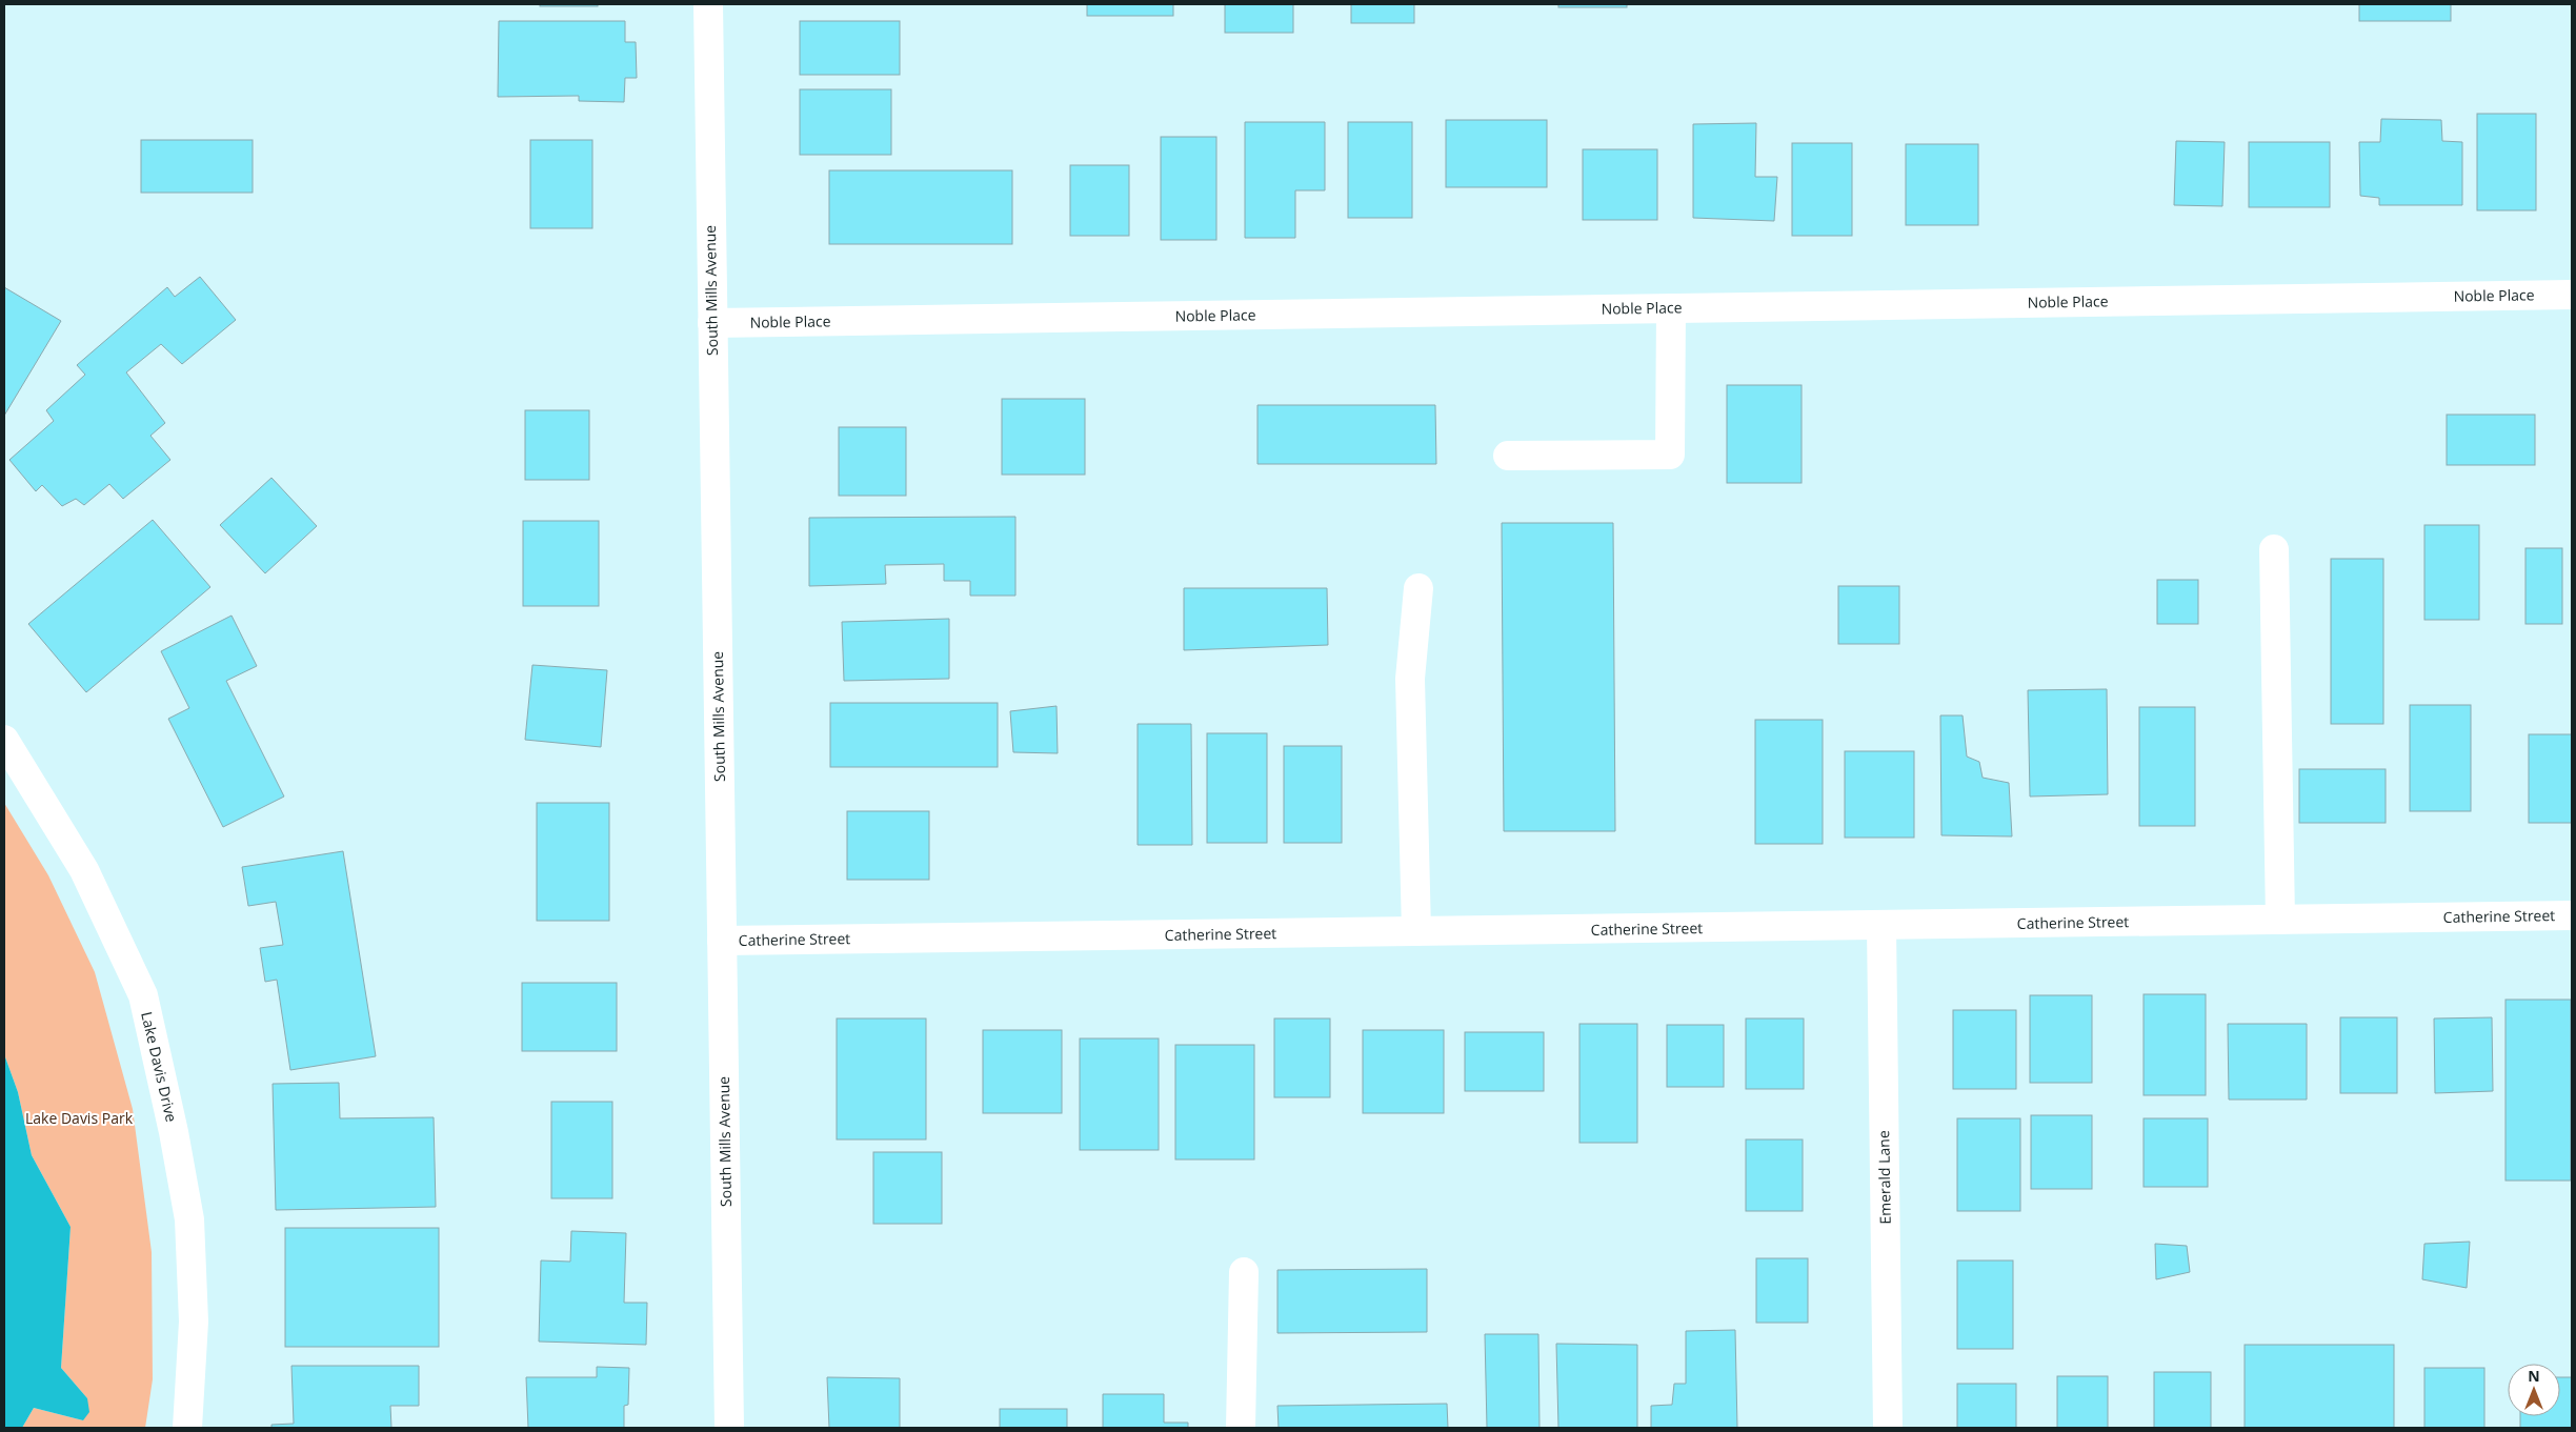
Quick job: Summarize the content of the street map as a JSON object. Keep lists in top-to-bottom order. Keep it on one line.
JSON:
{"streets":{"street":["South Mills Avenue","Noble Place","Catherine Street","Lake Davis Drive","Emerald Lane"]},"crossings":[["South Mills Avenue","Noble Place"],["South Mills Avenue","Catherine Street"],["Catherine Street","Emerald Lane"]],"parks":["Lake Davis Park"],"north":"top"}
